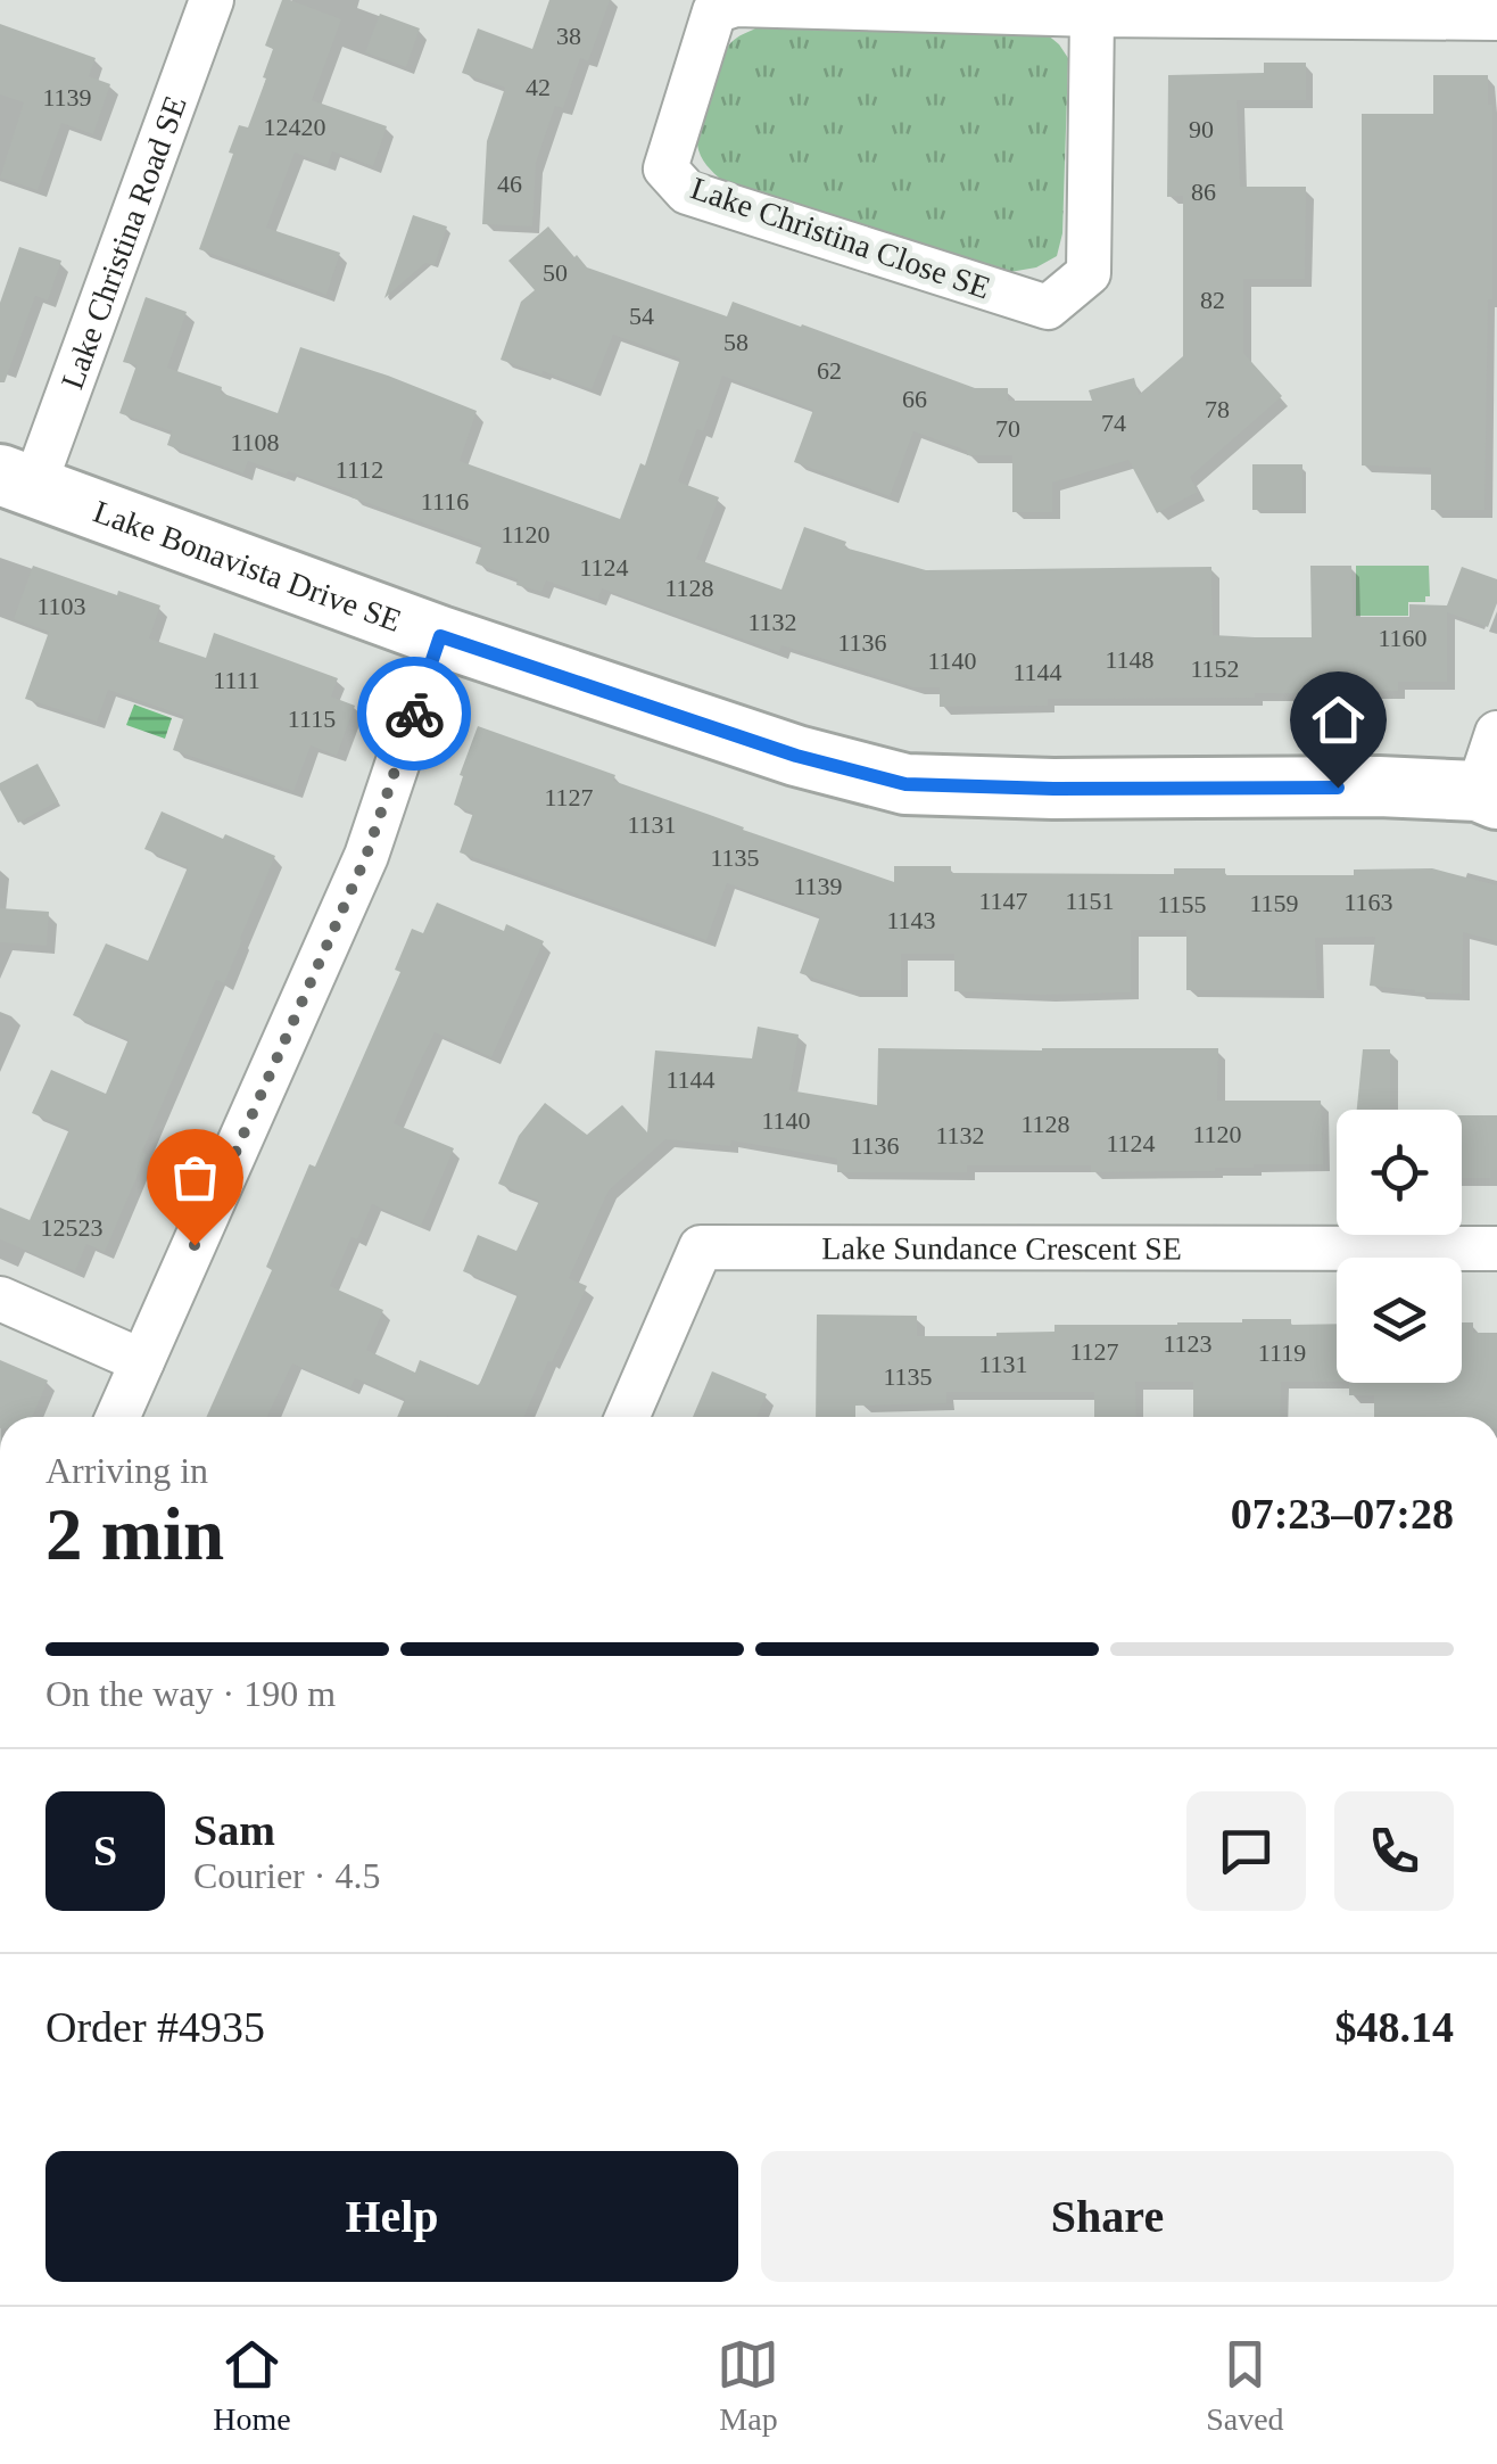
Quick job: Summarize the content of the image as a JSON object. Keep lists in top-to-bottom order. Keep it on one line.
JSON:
{"streets":{"street":["Lake Christina Close SE","Lake Christina Road SE","Lake Bonavista Drive SE","Lake Sundance Crescent SE"]},"crossings":[["Lake Christina Road SE","Lake Bonavista Drive SE"]],"house_numbers":["38","42","1139","12420","90","46","86","50","82","54","58","62","66","78","74","70","1108","1112","1116","1120","1124","1128","1103","1132","1160","1136","1148","1140","1152","1144","1111","1115","1127","1131","1135","1139","1147","1151","1163","1159","1155","1143","1144","1140","1128","1120","1132","1124","1136","12523","1123","1127","1119","1131","1135"],"page":{"heading":["2 min","Arriving in","07:23–07:28"],"panel":["Sam","Courier · 4.5","Order #4935","$48.14"],"bar":"On the way · 190 m","round":"S","buttons":["Help","Share"],"tabs":["Home","Map","Saved"]}}
